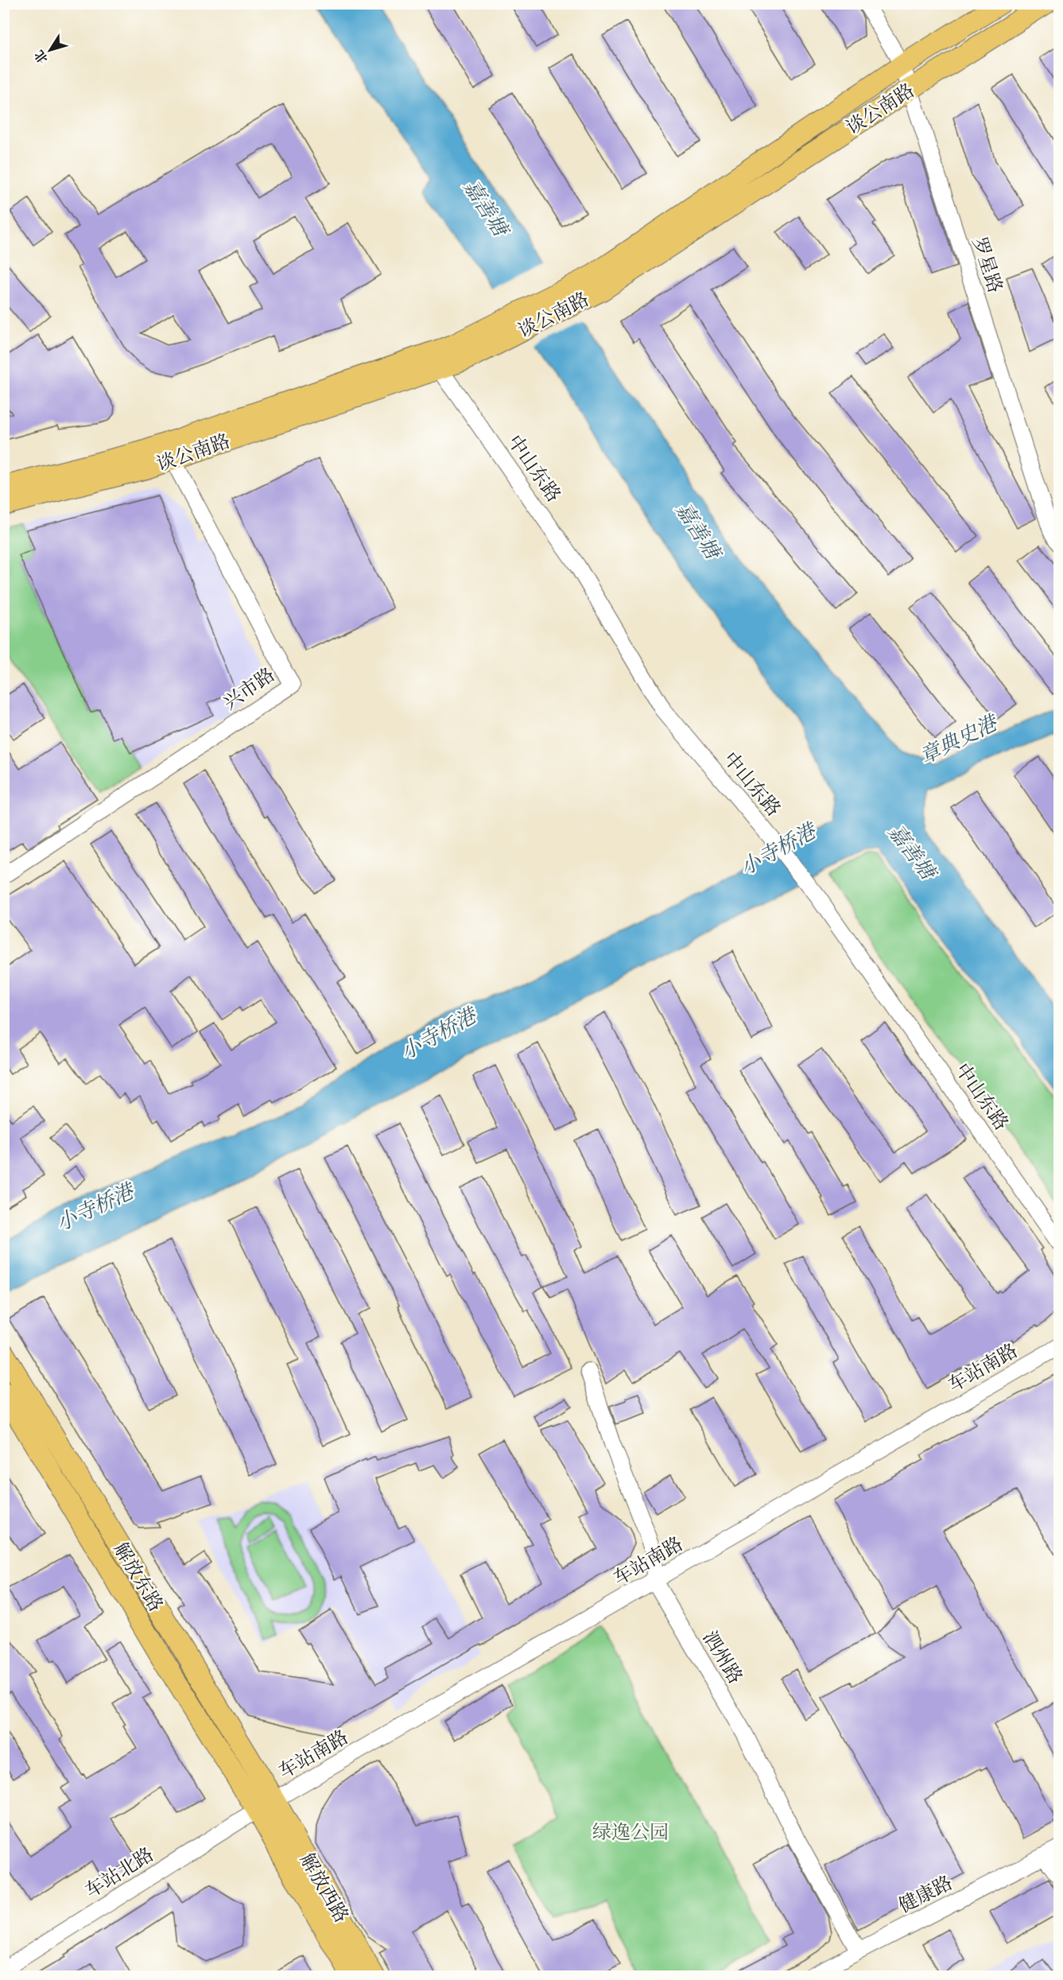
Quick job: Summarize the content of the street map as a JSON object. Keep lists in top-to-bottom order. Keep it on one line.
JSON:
{"streets":{"main road":["谈公南路","解放东路","解放西路"],"street":["罗星路","中山东路","兴市路","车站南路","泗州路","车站北路","健康路"]},"crossings":[["谈公南路","罗星路"],["谈公南路","中山东路"],["谈公南路","兴市路"],["车站南路","解放东路"],["车站南路","泗州路"],["车站南路","车站北路"],["车站南路","解放西路"],["解放东路","车站北路"],["解放东路","解放西路"],["泗州路","健康路"],["车站北路","解放西路"]],"water":["嘉善塘","章典史港","小寺桥港"],"parks":["绿逸公园"],"north":"bottom left"}
